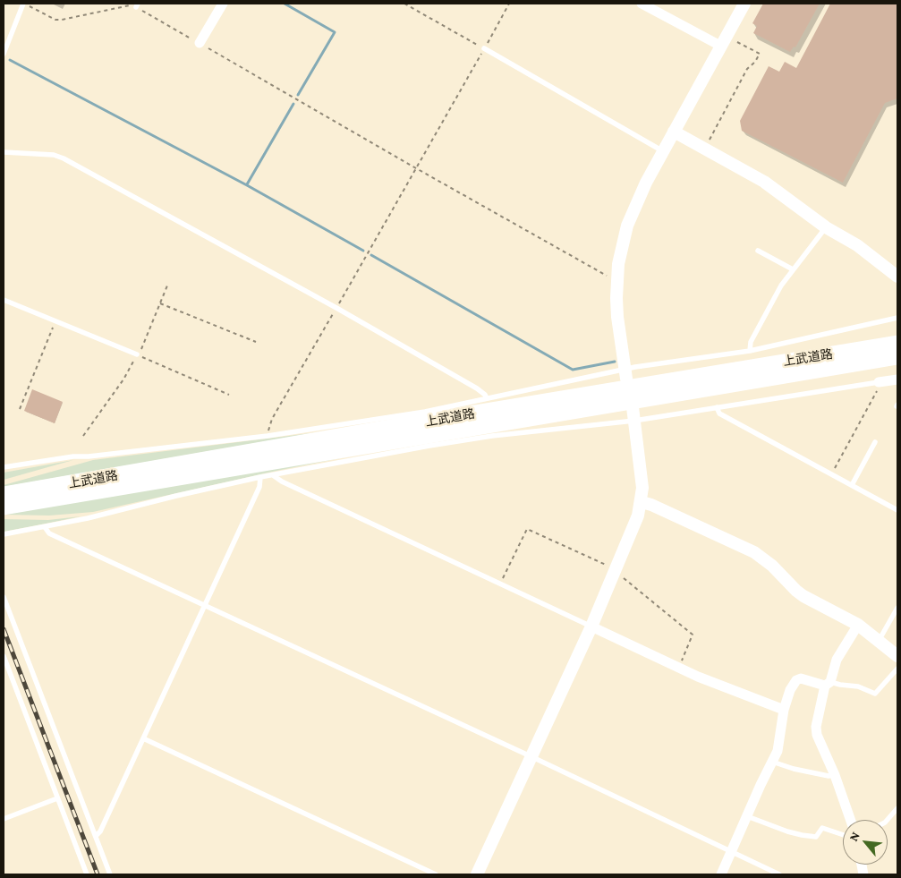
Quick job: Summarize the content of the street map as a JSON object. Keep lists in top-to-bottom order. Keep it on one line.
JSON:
{"streets":{"highway":["上武道路"]},"north":"top left"}
